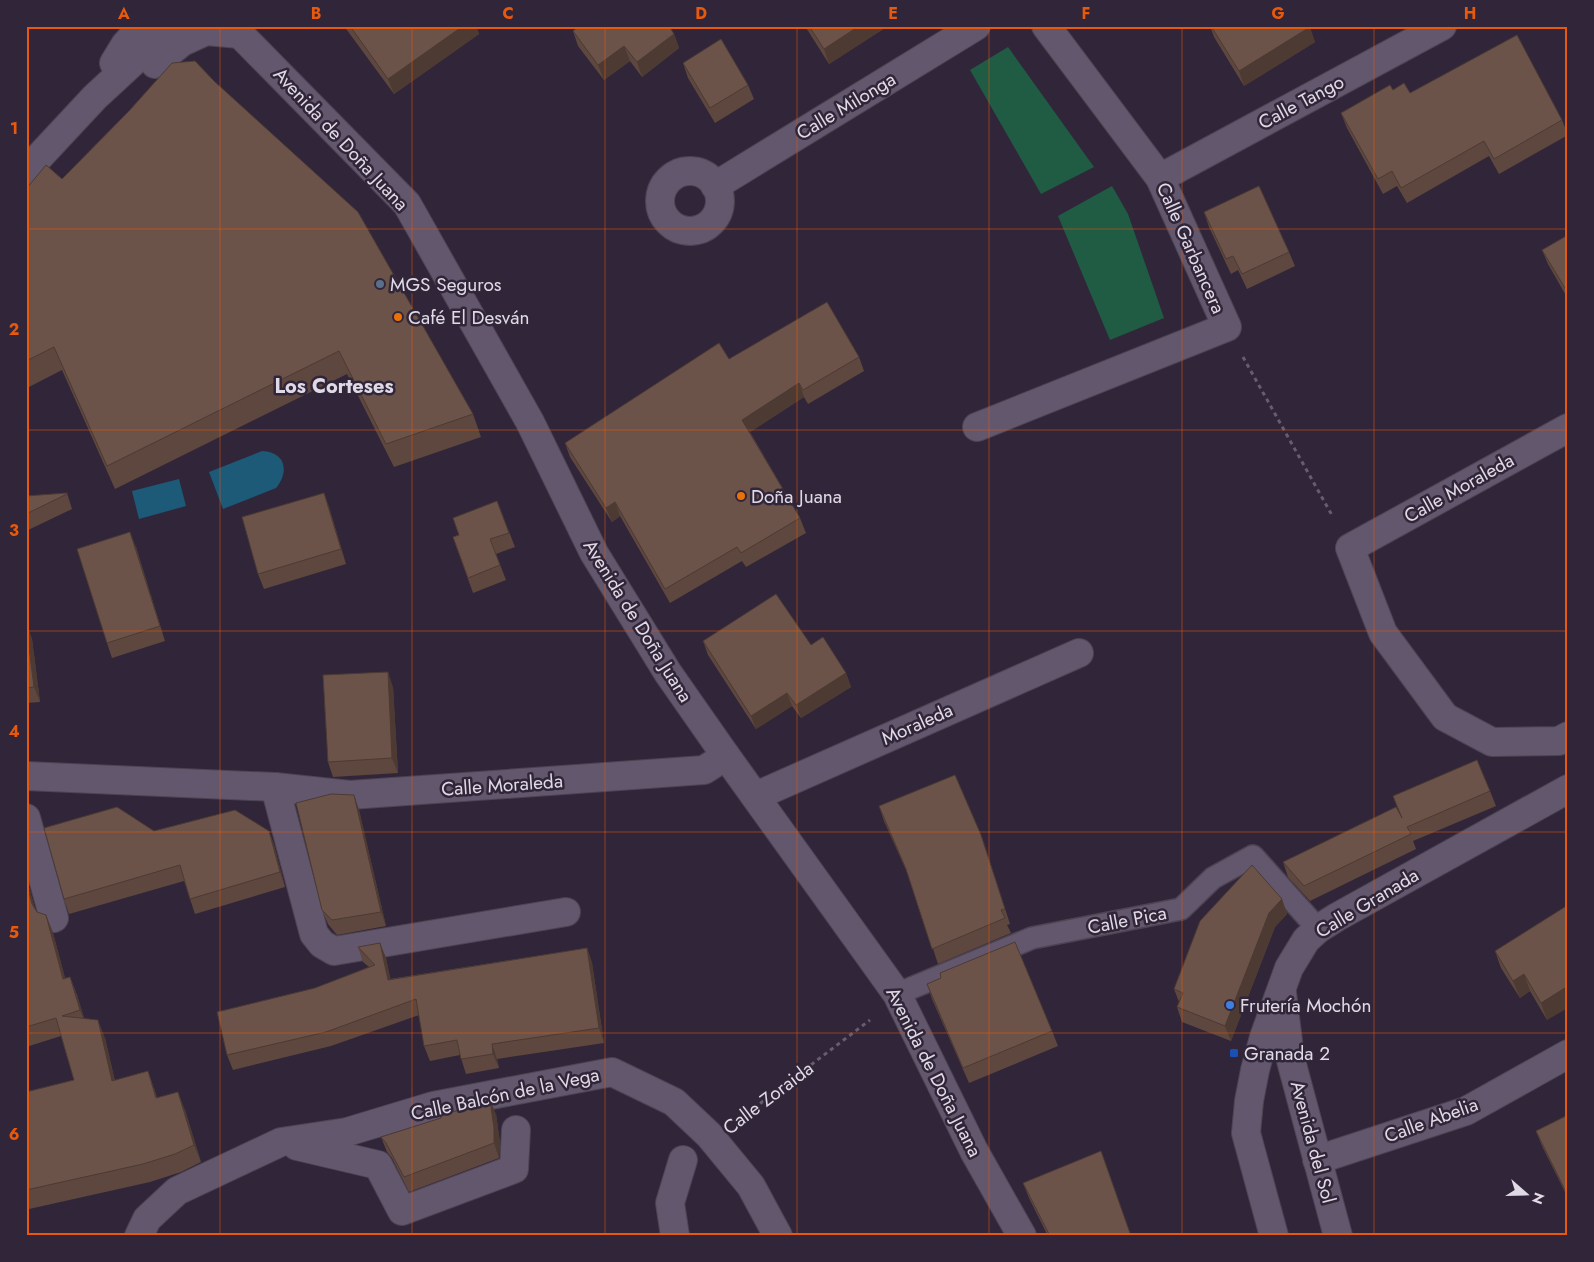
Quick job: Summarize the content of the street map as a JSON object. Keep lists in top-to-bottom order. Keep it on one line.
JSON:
{"streets":{"street":["Calle Tango","Calle Milonga","Avenida de Doña Juana","Calle Garbancera","Calle Moraleda","Moraleda","Calle Granada","Calle Balcón de la Vega","Calle Abelia","Avenida del Sol"],"lane":["Calle Pica"],"path":["Calle Zoraida"]},"crossings":[["Calle Tango","Calle Garbancera"],["Avenida de Doña Juana","Calle Moraleda"],["Avenida de Doña Juana","Moraleda"],["Avenida de Doña Juana","Calle Pica"],["Calle Granada","Calle Pica"],["Calle Granada","Avenida del Sol"],["Calle Balcón de la Vega","Calle Zoraida"],["Calle Abelia","Avenida del Sol"]],"districts":["Los Corteses"],"places":{"other":["MGS Seguros","Café El Desván","Doña Juana","Frutería Mochón"],"transit":["Granada 2"]},"north":"right","grid":{"columns":["A","B","C","D","E","F","G","H"],"rows":["1","2","3","4","5","6"]}}
